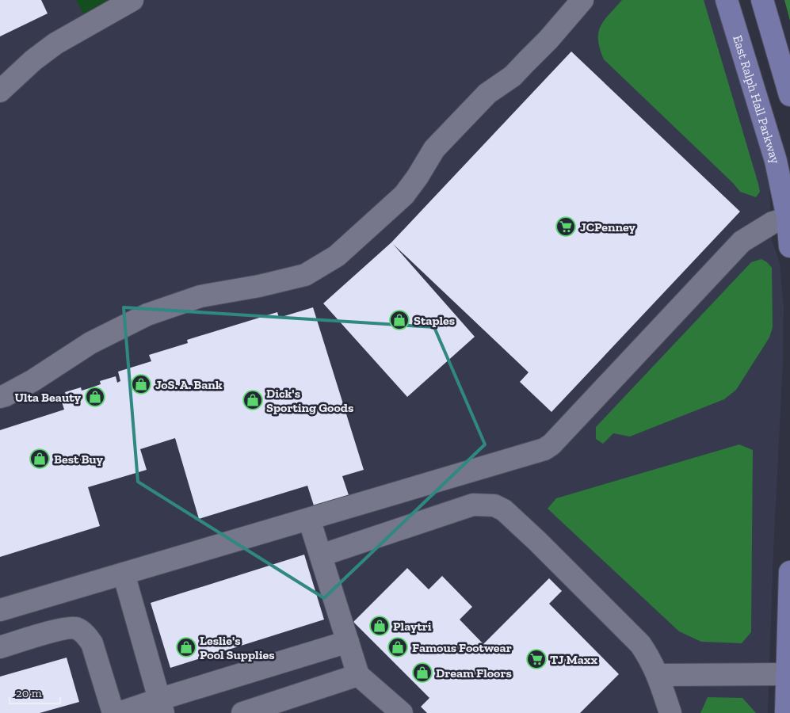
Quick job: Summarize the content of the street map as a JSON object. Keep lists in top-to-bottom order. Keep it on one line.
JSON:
{"streets":{"main road":["East Ralph Hall Parkway"]},"places":{"supermarket":["JCPenney","TJ Maxx"],"shop":["Staples","JoS. A. Bank","Ulta Beauty","Dick's Sporting Goods","Best Buy","Playtri","Leslie's Pool Supplies","Famous Footwear","Dream Floors"]},"scale_bar":"20 m"}
